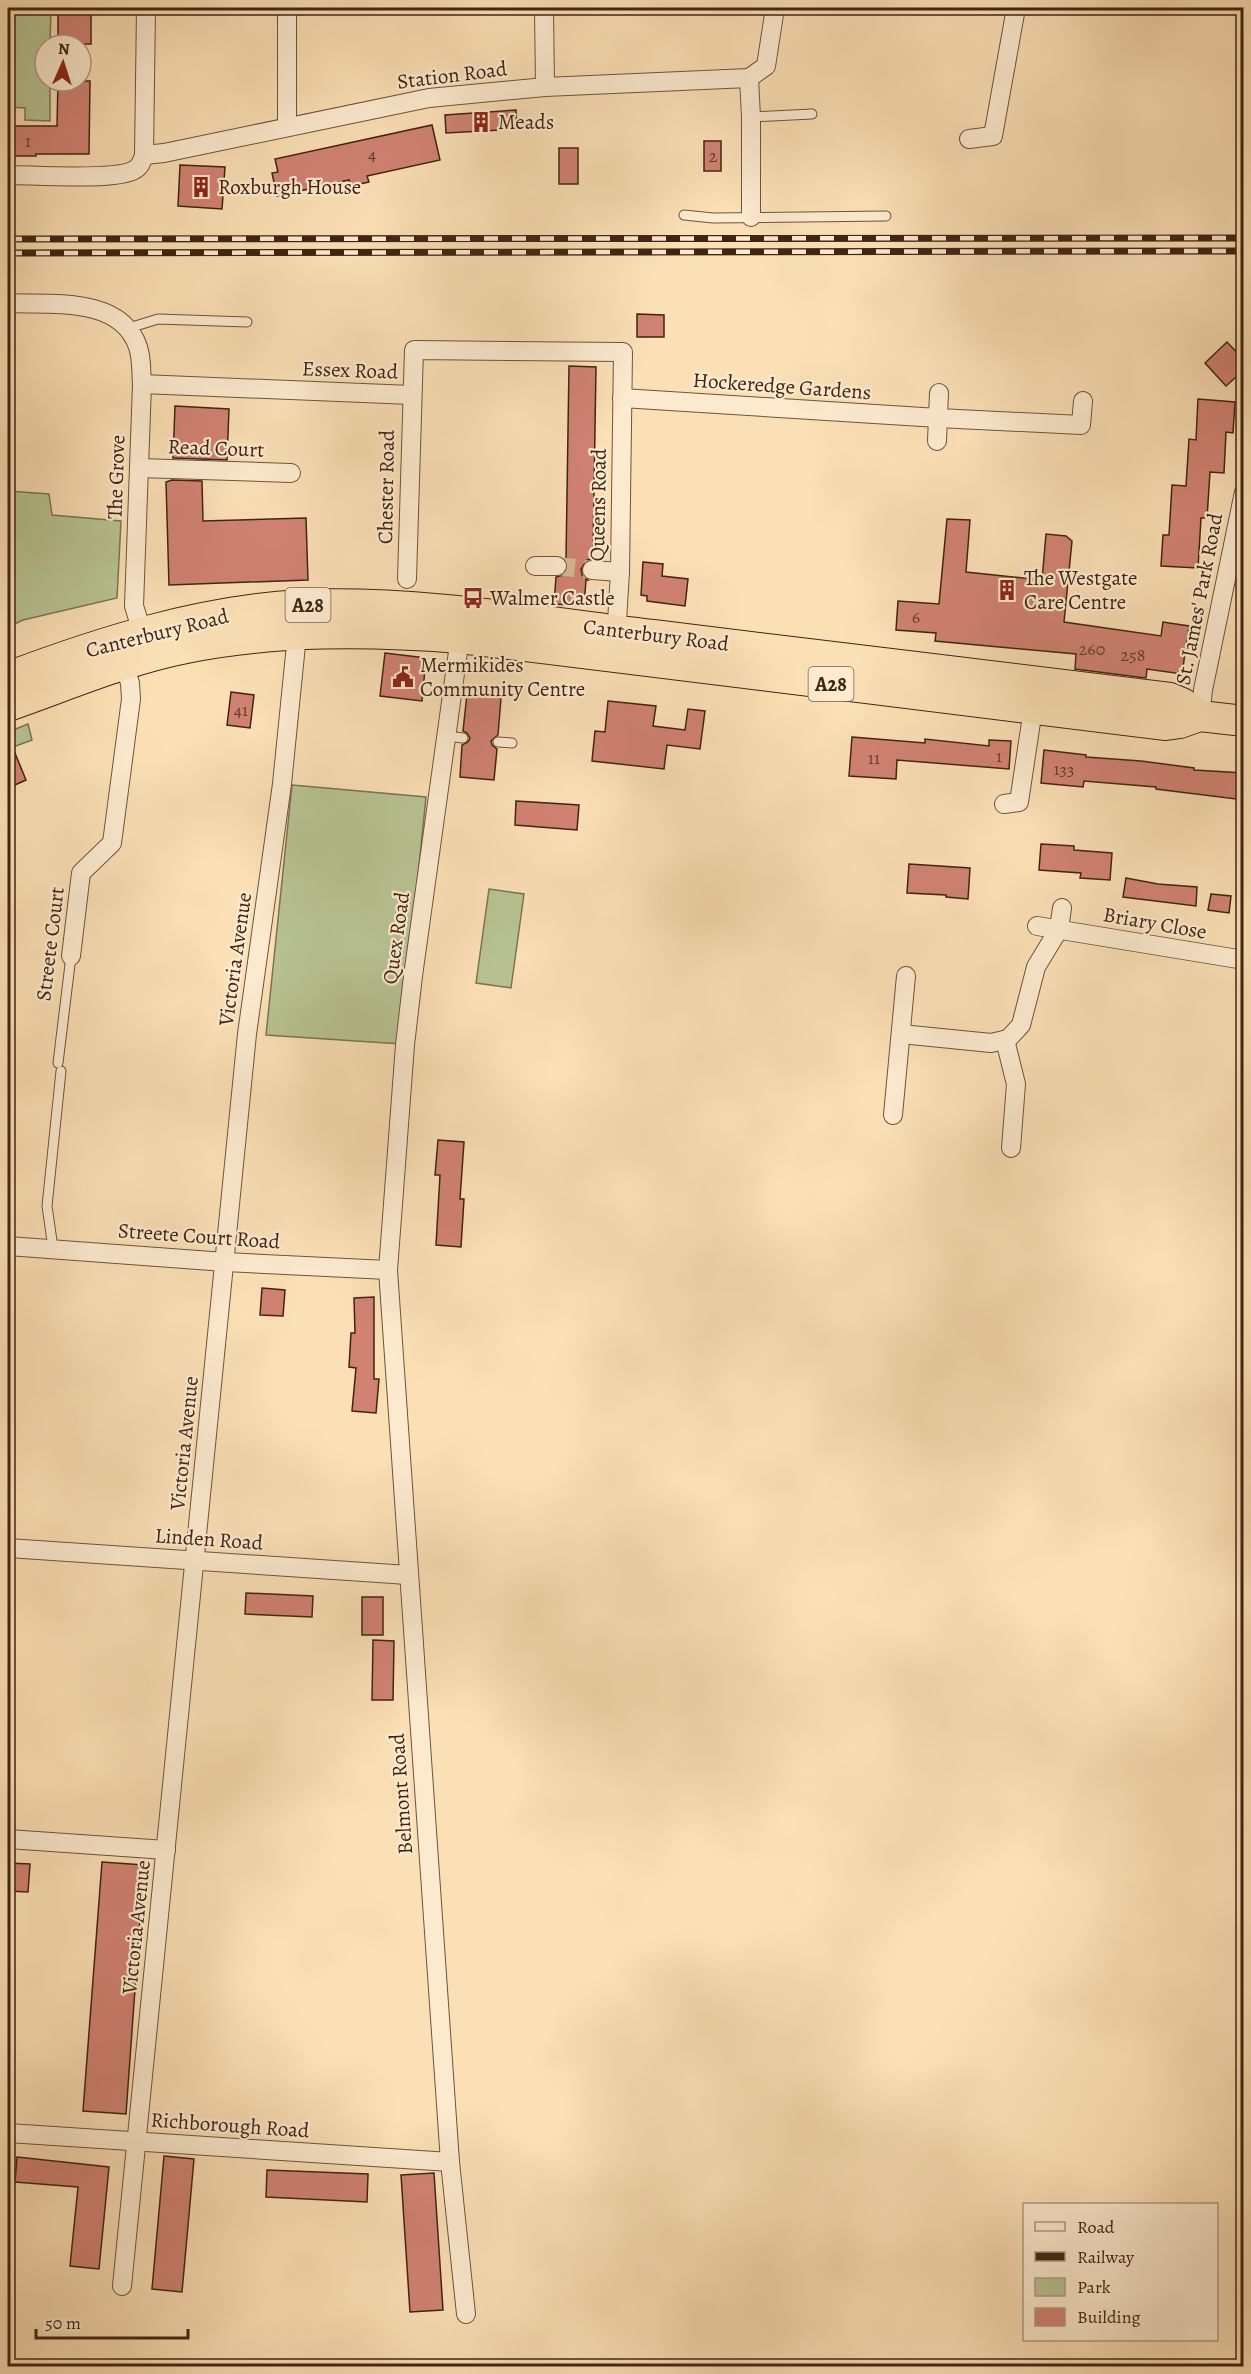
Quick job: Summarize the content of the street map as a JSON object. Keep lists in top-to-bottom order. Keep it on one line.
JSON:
{"streets":{"highway":["A28","Canterbury Road"],"street":["Station Road","Essex Road","Hockeredge Gardens","Read Court","The Grove","Chester Road","Queens Road","St. James' Park Road","Briary Close","Quex Road","Streete Court","Victoria Avenue","Streete Court Road","Linden Road","Belmont Road","Richborough Road"]},"crossings":[["Essex Road","The Grove"],["Essex Road","Chester Road"],["Essex Road","Queens Road"],["Hockeredge Gardens","Queens Road"],["Read Court","The Grove"],["The Grove","Canterbury Road"],["Queens Road","Canterbury Road"],["St. James' Park Road","Canterbury Road"],["Canterbury Road","Quex Road"],["Canterbury Road","Streete Court"],["Canterbury Road","Victoria Avenue"],["Quex Road","Streete Court Road"],["Quex Road","Belmont Road"],["Streete Court","Streete Court Road"],["Victoria Avenue","Streete Court Road"],["Victoria Avenue","Linden Road"],["Victoria Avenue","Richborough Road"],["Streete Court Road","Belmont Road"],["Linden Road","Belmont Road"],["Belmont Road","Richborough Road"]],"places":{"building":["Meads","Roxburgh House","The Westgate Care Centre"],"bus stop":["Walmer Castle"],"public building":["Mermikides Community Centre"]},"house_numbers":["1","4","2","6","260","258","41","1","11","133"],"legend":["Road","Railway","Park","Building"],"scale_bar":"50 m","north":"top"}
